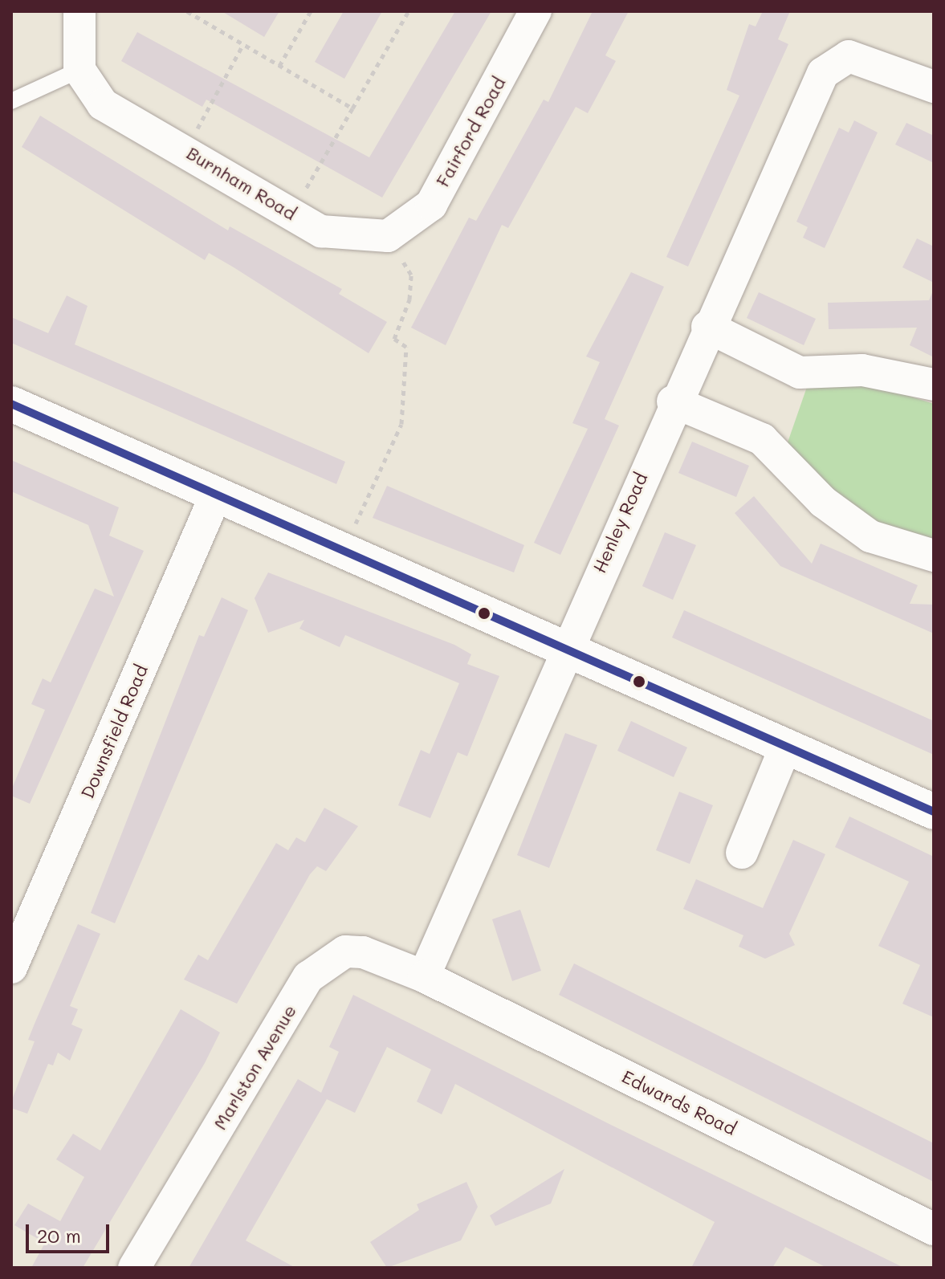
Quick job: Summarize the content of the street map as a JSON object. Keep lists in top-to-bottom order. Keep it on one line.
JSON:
{"streets":{"street":["Fairford Road","Burnham Road","Henley Road","Downsfield Road","Marlston Avenue","Edwards Road"]},"crossings":[["Fairford Road","Burnham Road"],["Henley Road","Marlston Avenue"],["Henley Road","Edwards Road"],["Marlston Avenue","Edwards Road"]],"scale_bar":"20 m"}
